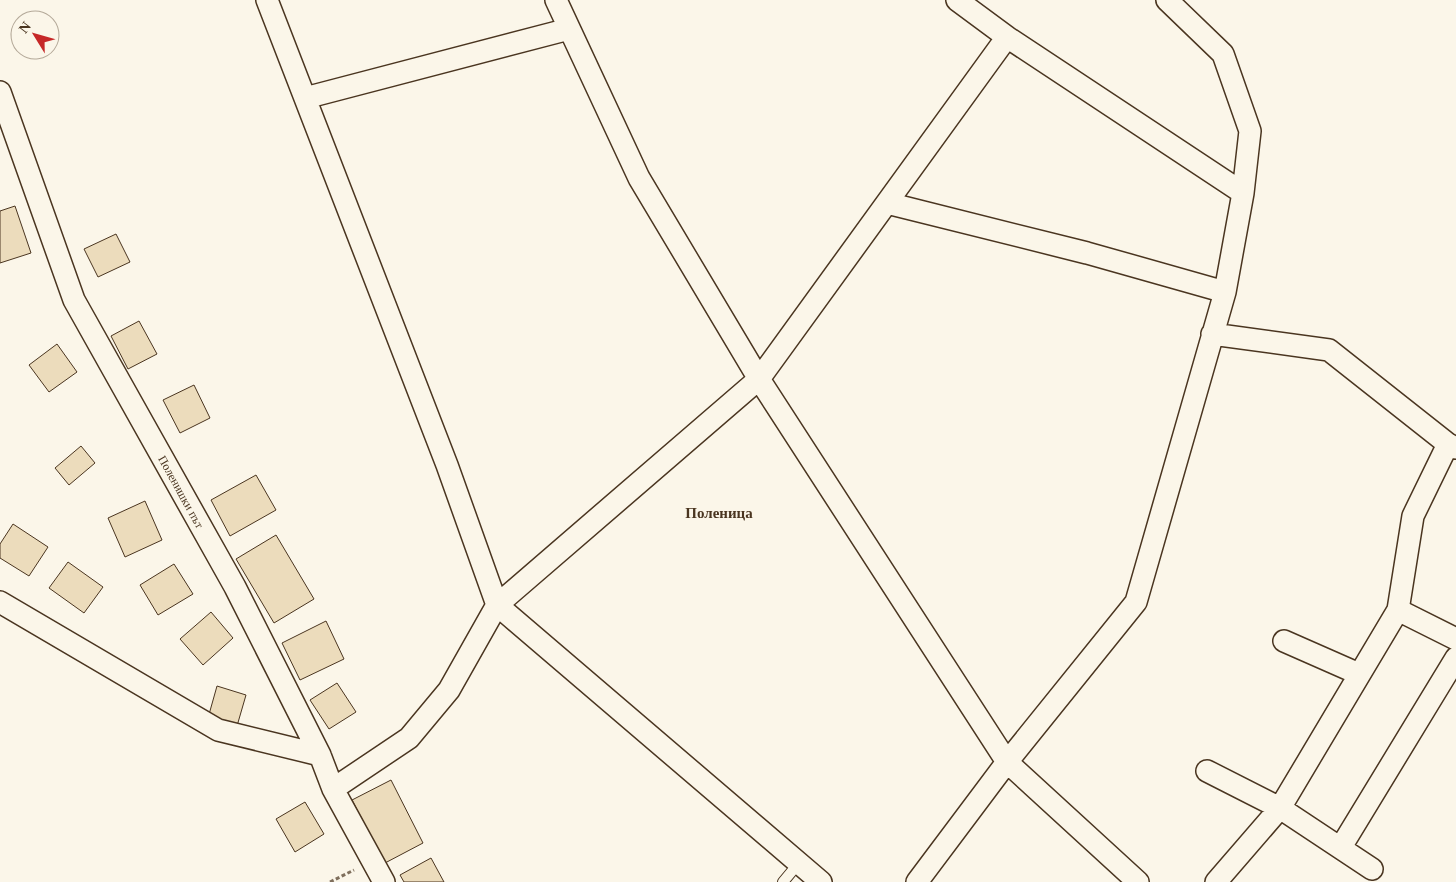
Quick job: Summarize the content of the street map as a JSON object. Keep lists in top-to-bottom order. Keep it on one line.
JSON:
{"streets":{"street":["Поленишки път"]},"districts":["Поленица"],"north":"top left"}
